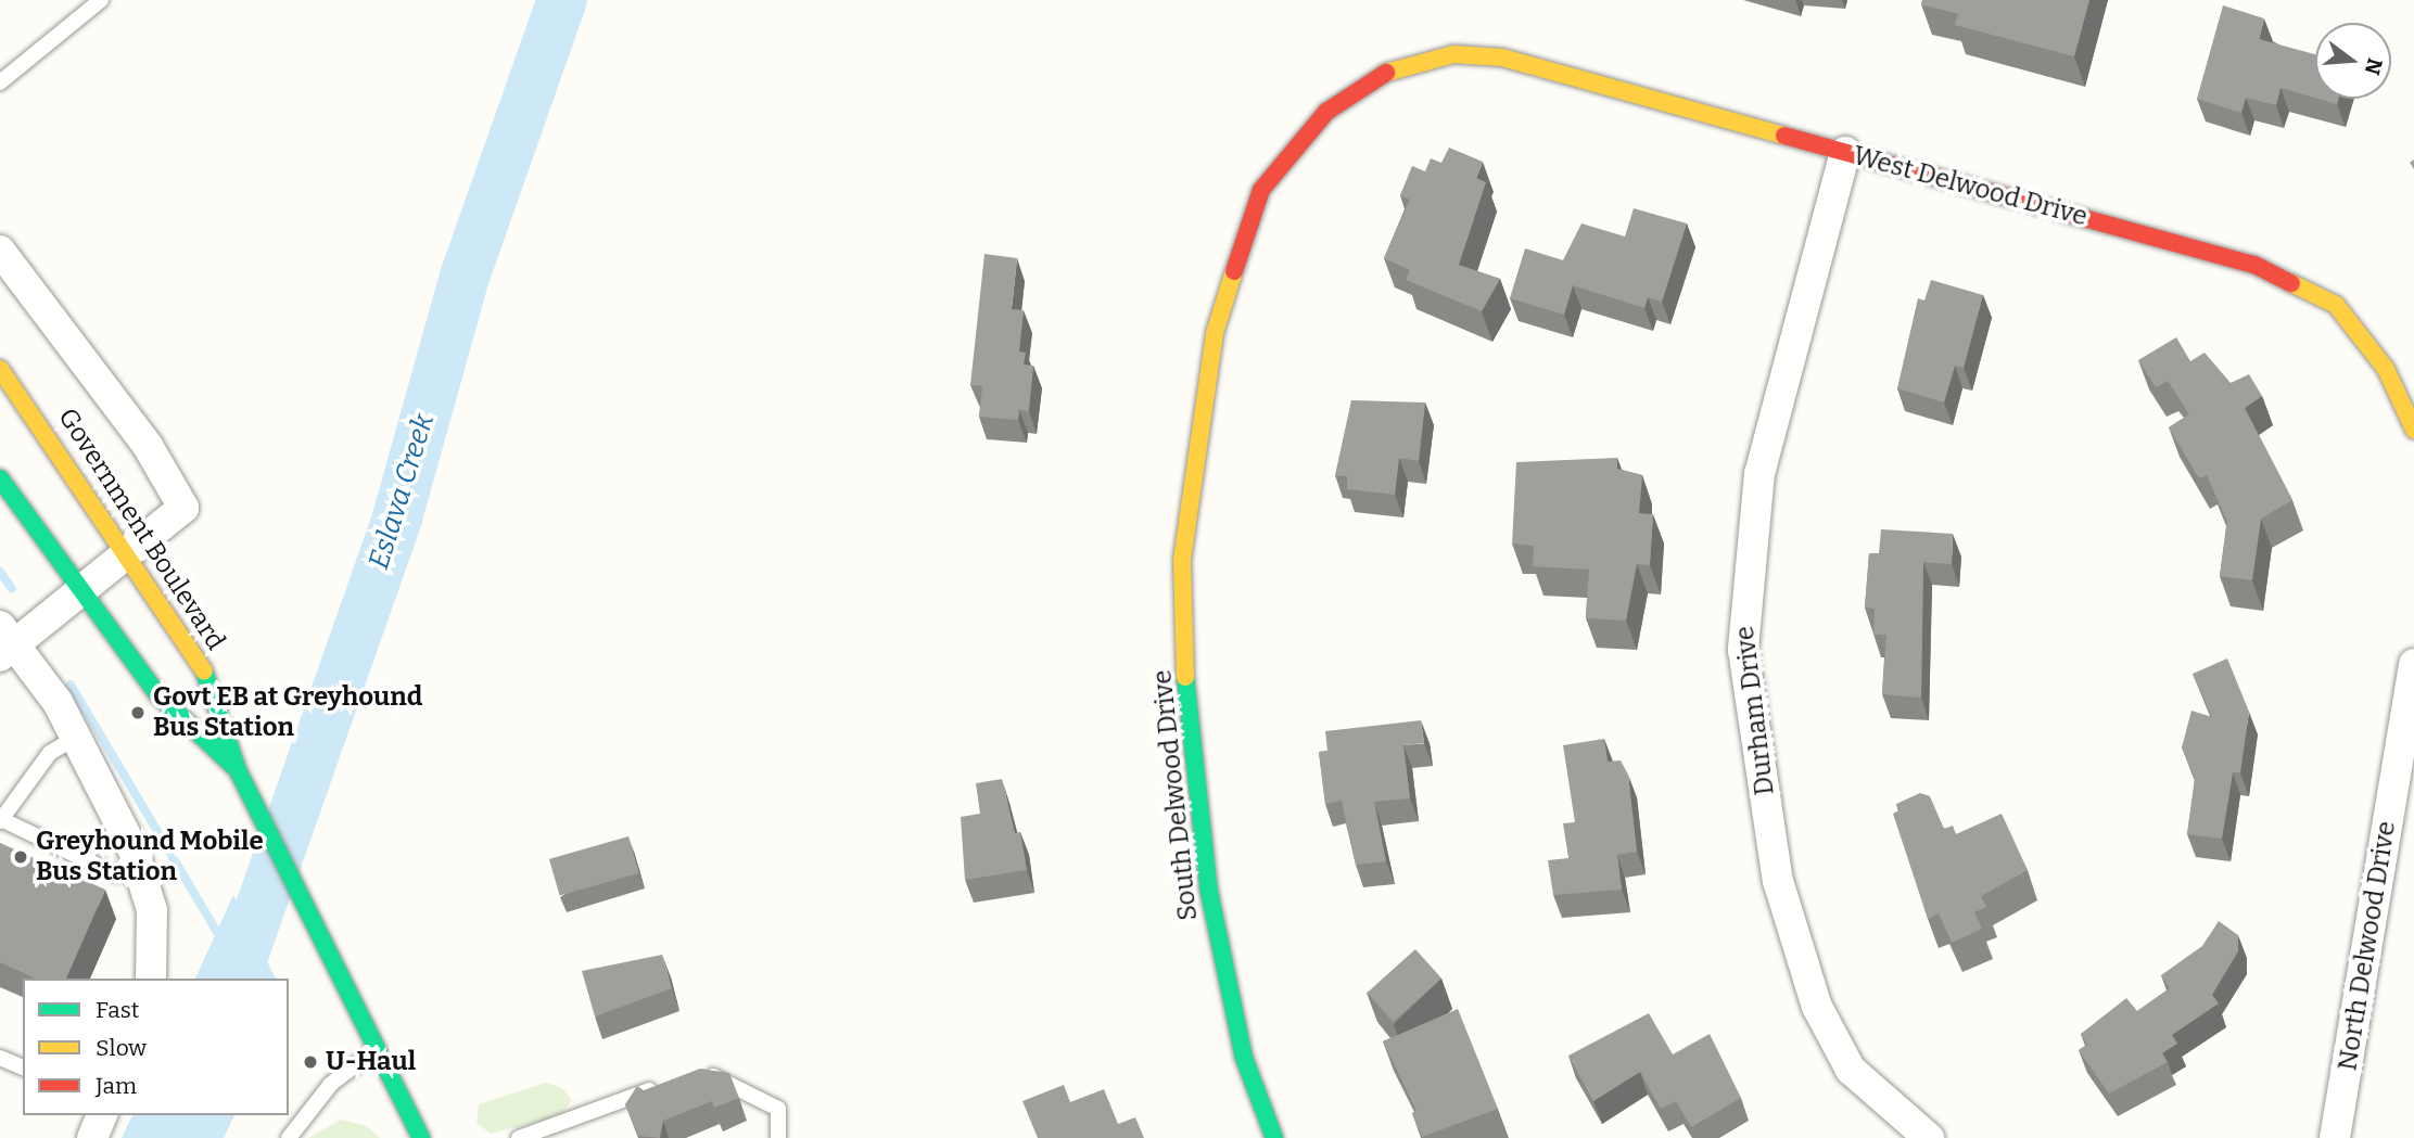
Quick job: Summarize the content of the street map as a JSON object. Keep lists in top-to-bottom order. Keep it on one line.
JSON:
{"streets":{"street":["West Delwood Drive","Government Boulevard","Durham Drive","South Delwood Drive","North Delwood Drive"]},"crossings":[["West Delwood Drive","Durham Drive"],["West Delwood Drive","South Delwood Drive"]],"water":["Eslava Creek"],"places":["Govt EB at Greyhound Bus Station","Greyhound Mobile Bus Station","U-Haul"],"legend":["Fast","Slow","Jam"],"north":"right"}
